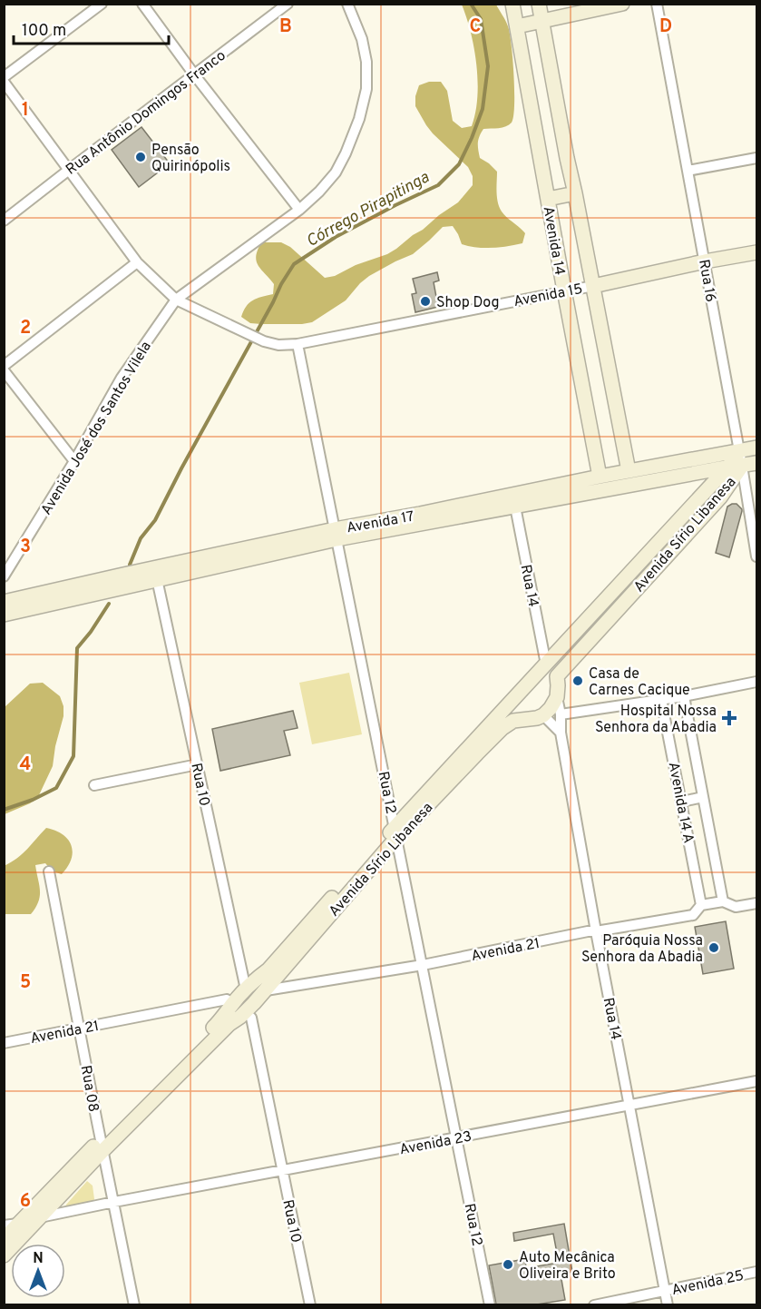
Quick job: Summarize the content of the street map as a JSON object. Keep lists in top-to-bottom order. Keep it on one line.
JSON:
{"streets":{"street":["Rua Antônio Domingos Franco","Avenida 14","Rua 16","Avenida 15","Avenida José dos Santos Vilela","Avenida 17","Avenida Sírio Libanesa","Rua 14","Rua 10","Rua 12","Avenida 14 A","Avenida 21","Rua 08","Avenida 23","Avenida 25"]},"crossings":[["Rua Antônio Domingos Franco","Avenida 15"],["Avenida 14","Avenida 15"],["Avenida 14","Avenida 17"],["Rua 16","Avenida 15"],["Rua 16","Avenida 17"],["Rua 16","Avenida Sírio Libanesa"],["Avenida 15","Avenida José dos Santos Vilela"],["Avenida 15","Rua 12"],["Avenida 17","Avenida Sírio Libanesa"],["Avenida 17","Rua 14"],["Avenida 17","Rua 10"],["Avenida 17","Rua 12"],["Avenida Sírio Libanesa","Rua 14"],["Avenida Sírio Libanesa","Rua 10"],["Avenida Sírio Libanesa","Rua 12"],["Avenida Sírio Libanesa","Avenida 21"],["Avenida Sírio Libanesa","Rua 08"],["Avenida Sírio Libanesa","Avenida 23"],["Rua 14","Avenida 21"],["Rua 14","Avenida 23"],["Rua 14","Avenida 25"],["Rua 10","Avenida 23"],["Rua 12","Avenida 21"],["Rua 12","Avenida 23"],["Avenida 14 A","Avenida 21"],["Avenida 21","Rua 08"],["Rua 08","Avenida 23"]],"water":["Córrego Pirapitinga"],"places":{"other":["Pensão Quirinópolis","Shop Dog","Casa de Carnes Cacique","Paróquia Nossa Senhora da Abadia","Auto Mecânica Oliveira e Brito"],"health":["Hospital Nossa Senhora da Abadia"]},"scale_bar":"100 m","north":"top","grid":{"columns":["B","C","D"],"rows":["1","2","3","4","5","6"]}}
